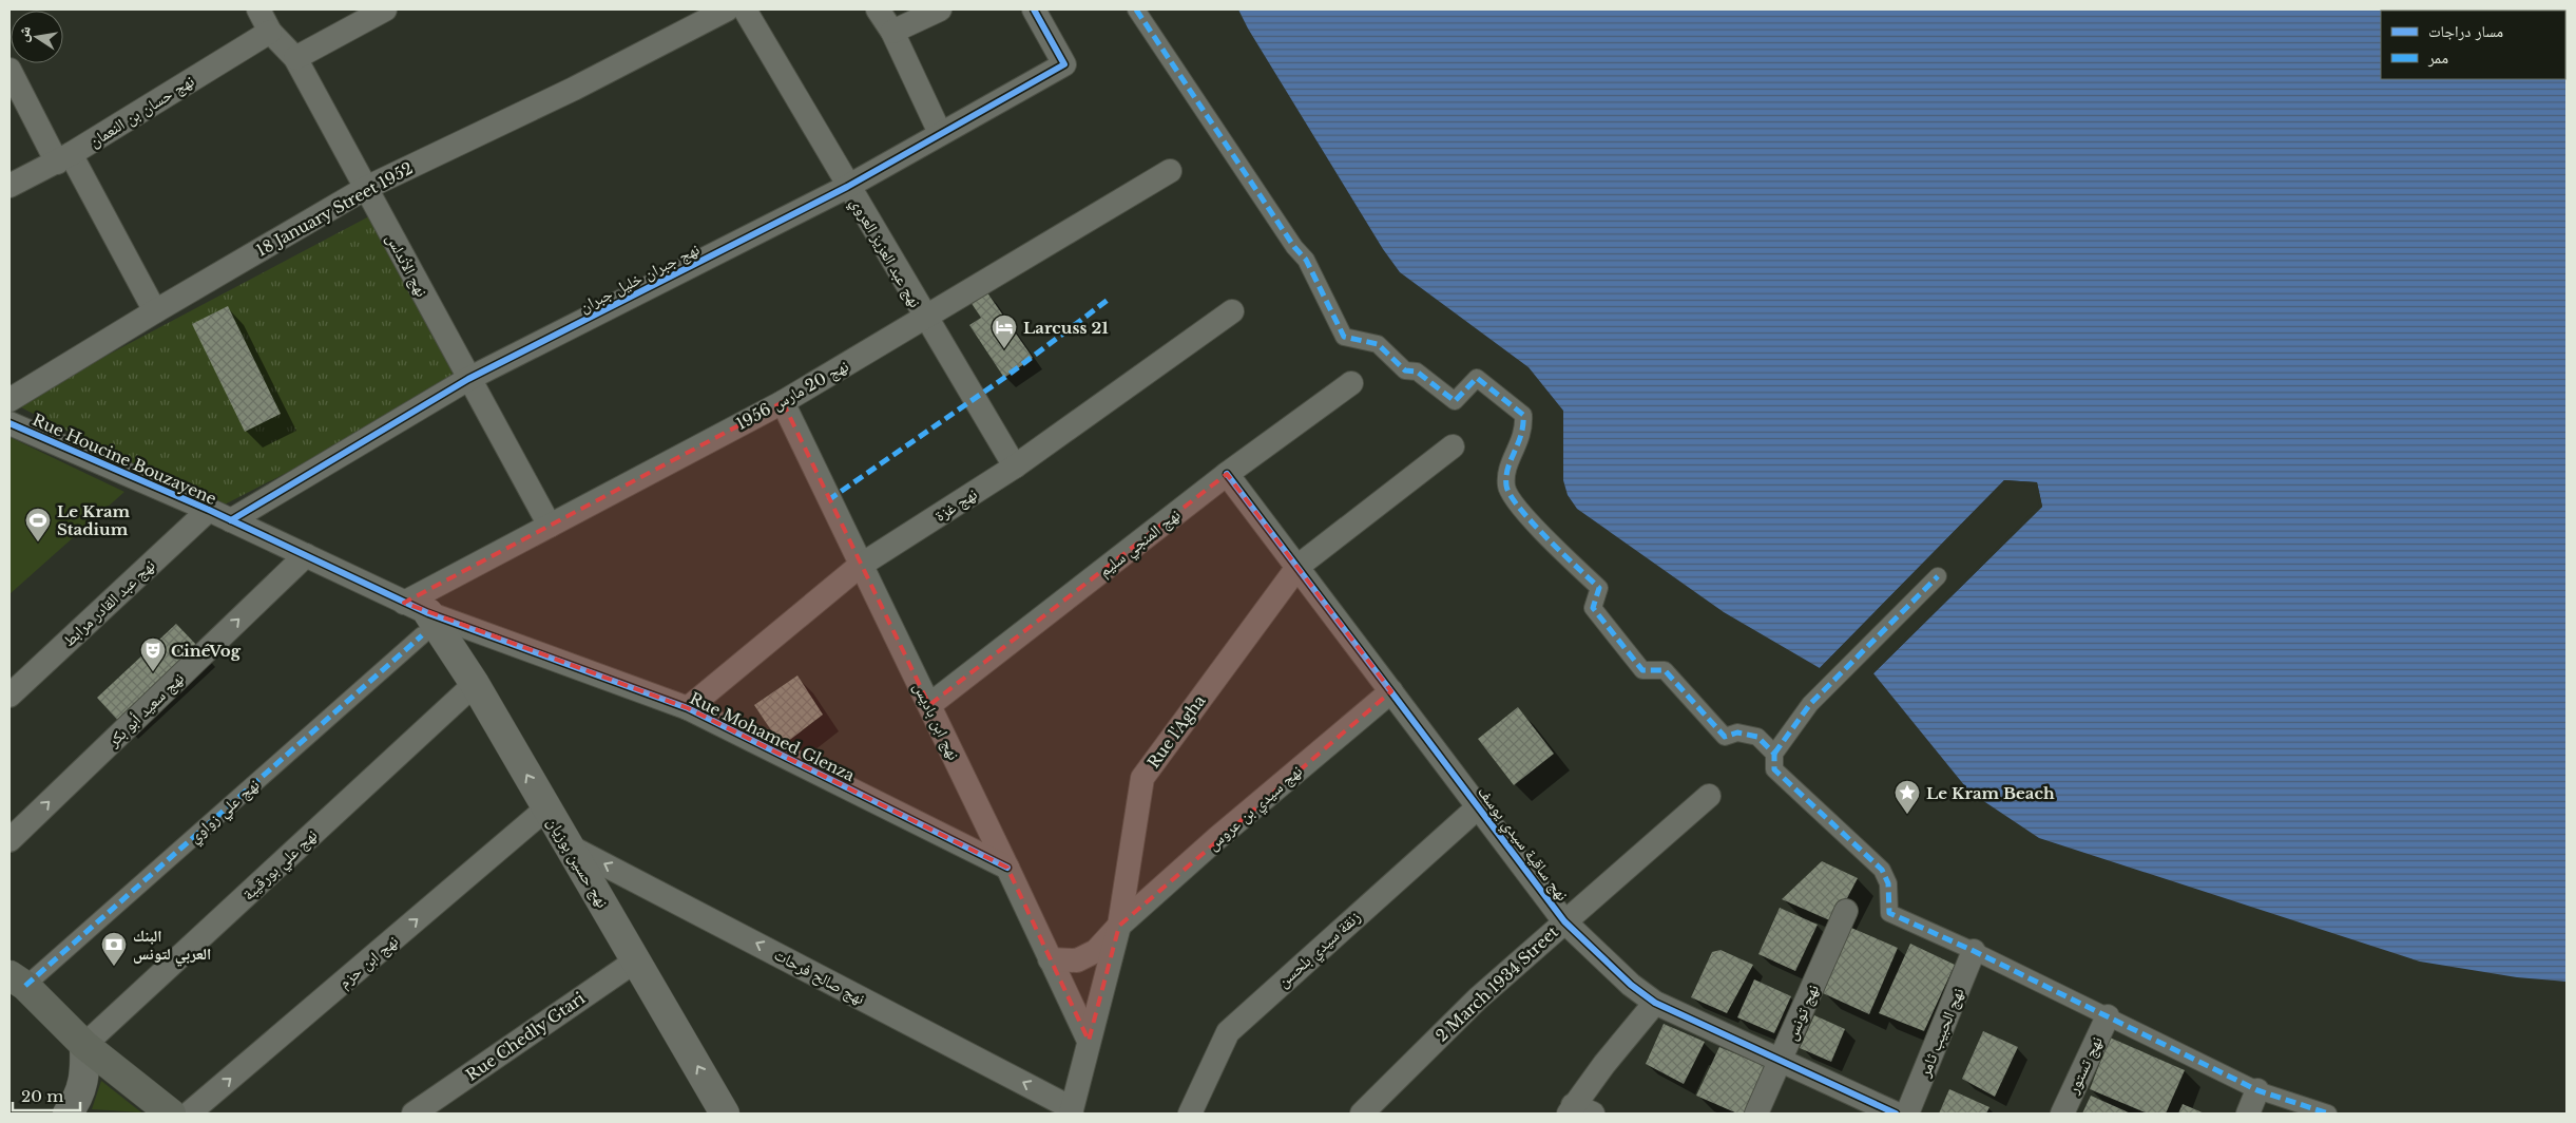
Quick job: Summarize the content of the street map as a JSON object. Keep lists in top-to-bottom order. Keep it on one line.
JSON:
{"streets":{"street":["نهج حسان بن النعمان","18 January Street 1952","نهج عبد العزيز العروي","نهج الأندلس","نهج جبران خليل جبران","نهج 20 مارس 1956","Rue Houcine Bouzayene","نهج غزة","نهج المنجي سليم","نهج عبد القادر مرابط","نهج سعيد أبو بكر","نهج ابن باديس","Rue l'Agha","Rue Mohamed Glenza","نهج سيدي بن عروس","نهج علي زواوي","نهج ساقية سيدي يوسف","نهج حسين بوزيان","نهج علي بورقيبة","زنقة سيدي بلحسن","نهج ابن حزم","نهج صالح فرحات","2 March 1934 Street","نهج تونس","نهج الحبيب ثامر","Rue Chedly Gtari","نهج تستور"]},"crossings":[["نهج حسان بن النعمان","نهج الأندلس"],["18 January Street 1952","نهج الأندلس"],["نهج عبد العزيز العروي","نهج جبران خليل جبران"],["نهج عبد العزيز العروي","نهج 20 مارس 1956"],["نهج عبد العزيز العروي","نهج غزة"],["نهج الأندلس","نهج جبران خليل جبران"],["نهج الأندلس","نهج 20 مارس 1956"],["نهج جبران خليل جبران","Rue Houcine Bouzayene"],["نهج 20 مارس 1956","Rue Houcine Bouzayene"],["نهج 20 مارس 1956","نهج ابن باديس"],["نهج 20 مارس 1956","Rue Mohamed Glenza"],["نهج 20 مارس 1956","نهج علي زواوي"],["نهج 20 مارس 1956","نهج حسين بوزيان"],["Rue Houcine Bouzayene","نهج عبد القادر مرابط"],["Rue Houcine Bouzayene","نهج سعيد أبو بكر"],["Rue Houcine Bouzayene","Rue Mohamed Glenza"],["Rue Houcine Bouzayene","نهج علي زواوي"],["Rue Houcine Bouzayene","نهج حسين بوزيان"],["نهج غزة","نهج ابن باديس"],["نهج غزة","Rue Mohamed Glenza"],["نهج المنجي سليم","نهج ابن باديس"],["نهج المنجي سليم","نهج ساقية سيدي يوسف"],["نهج ابن باديس","Rue l'Agha"],["نهج ابن باديس","Rue Mohamed Glenza"],["نهج ابن باديس","نهج سيدي بن عروس"],["Rue l'Agha","نهج سيدي بن عروس"],["Rue l'Agha","نهج ساقية سيدي يوسف"],["Rue l'Agha","نهج صالح فرحات"],["Rue Mohamed Glenza","نهج علي زواوي"],["Rue Mohamed Glenza","نهج حسين بوزيان"],["نهج سيدي بن عروس","نهج ساقية سيدي يوسف"],["نهج علي زواوي","نهج حسين بوزيان"],["نهج ساقية سيدي يوسف","زنقة سيدي بلحسن"],["نهج ساقية سيدي يوسف","2 March 1934 Street"],["نهج ساقية سيدي يوسف","نهج تونس"],["نهج حسين بوزيان","نهج علي بورقيبة"],["نهج حسين بوزيان","نهج ابن حزم"],["نهج حسين بوزيان","نهج صالح فرحات"],["نهج حسين بوزيان","Rue Chedly Gtari"]],"one_way":["نهج سعيد أبو بكر","نهج حسين بوزيان","نهج ابن حزم","نهج صالح فرحات"],"places":{"hotel":["Larcuss 21"],"sports":["Le Kram Stadium"],"theatre":["CinéVog"],"place":["Le Kram Beach"],"bank":["البنك العربي لتونس"]},"legend":["مسار دراجات","ممر"],"scale_bar":"20 m","north":"left"}
